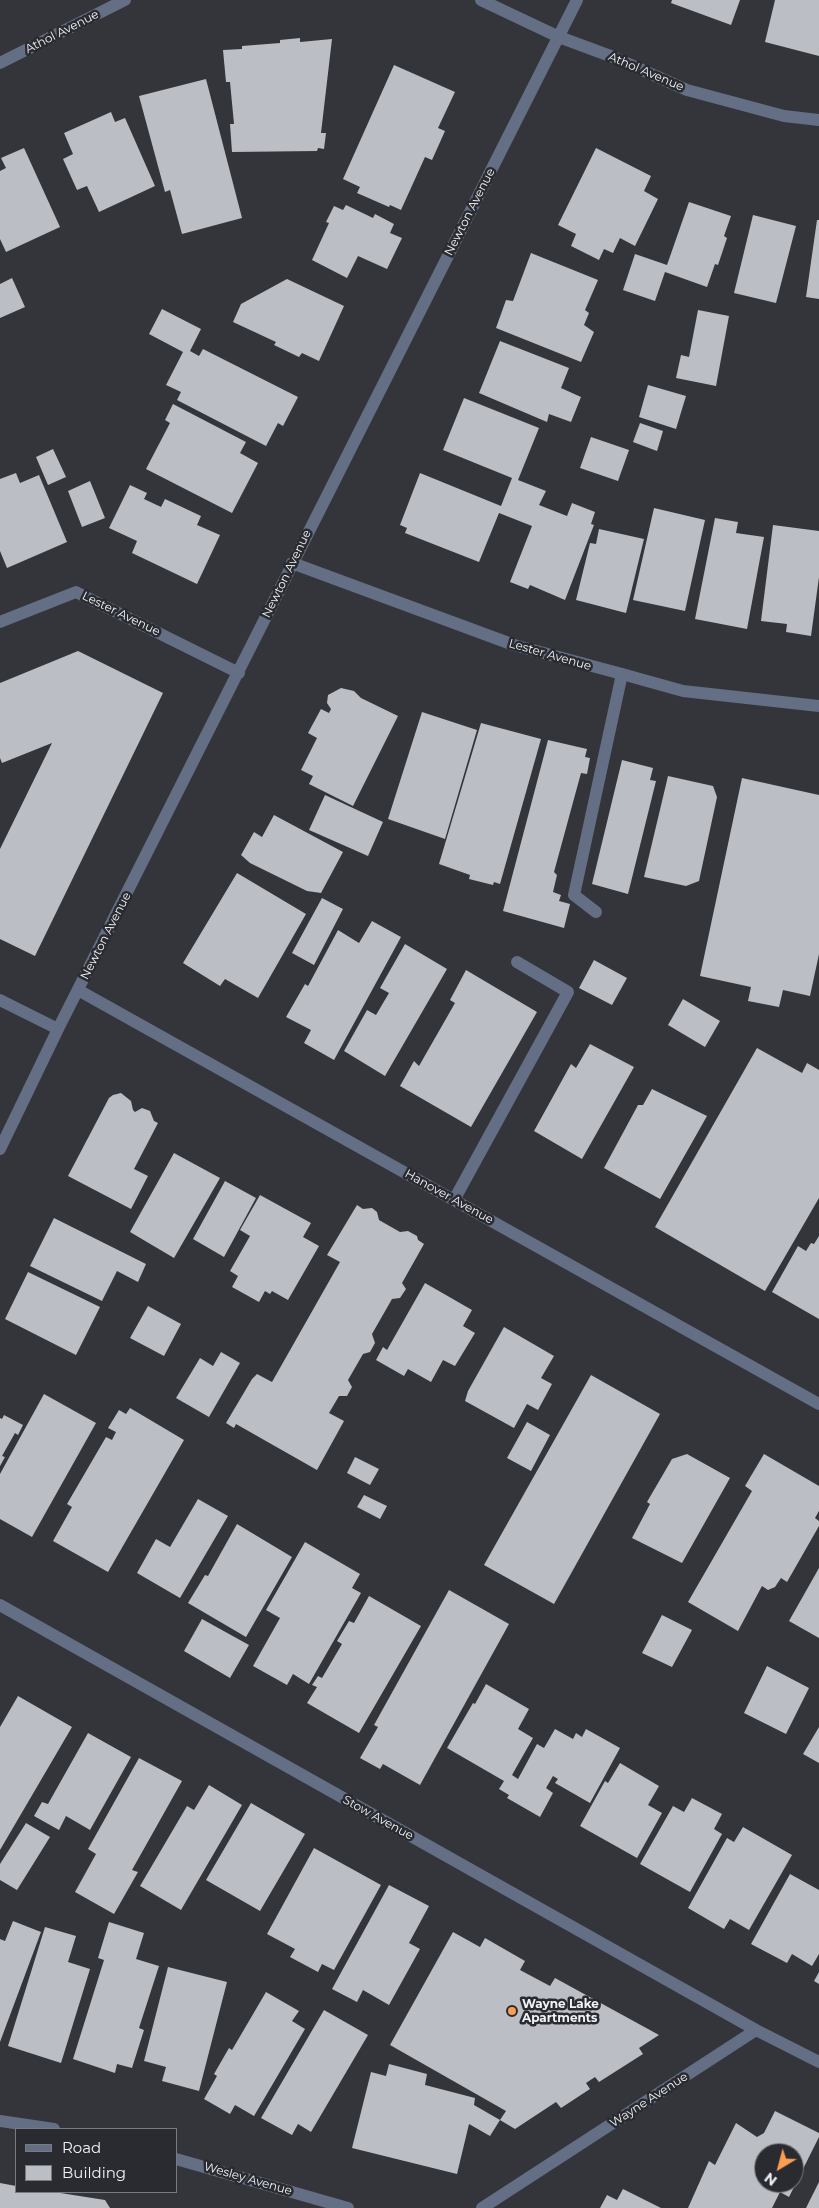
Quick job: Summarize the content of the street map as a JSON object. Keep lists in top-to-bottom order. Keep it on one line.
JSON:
{"streets":{"street":["Athol Avenue","Newton Avenue","Lester Avenue","Hanover Avenue","Stow Avenue","Wayne Avenue","Wesley Avenue"]},"crossings":[["Athol Avenue","Newton Avenue"],["Newton Avenue","Lester Avenue"],["Newton Avenue","Hanover Avenue"],["Stow Avenue","Wayne Avenue"]],"places":["Wayne Lake Apartments"],"legend":["Road","Building"],"north":"bottom left"}
